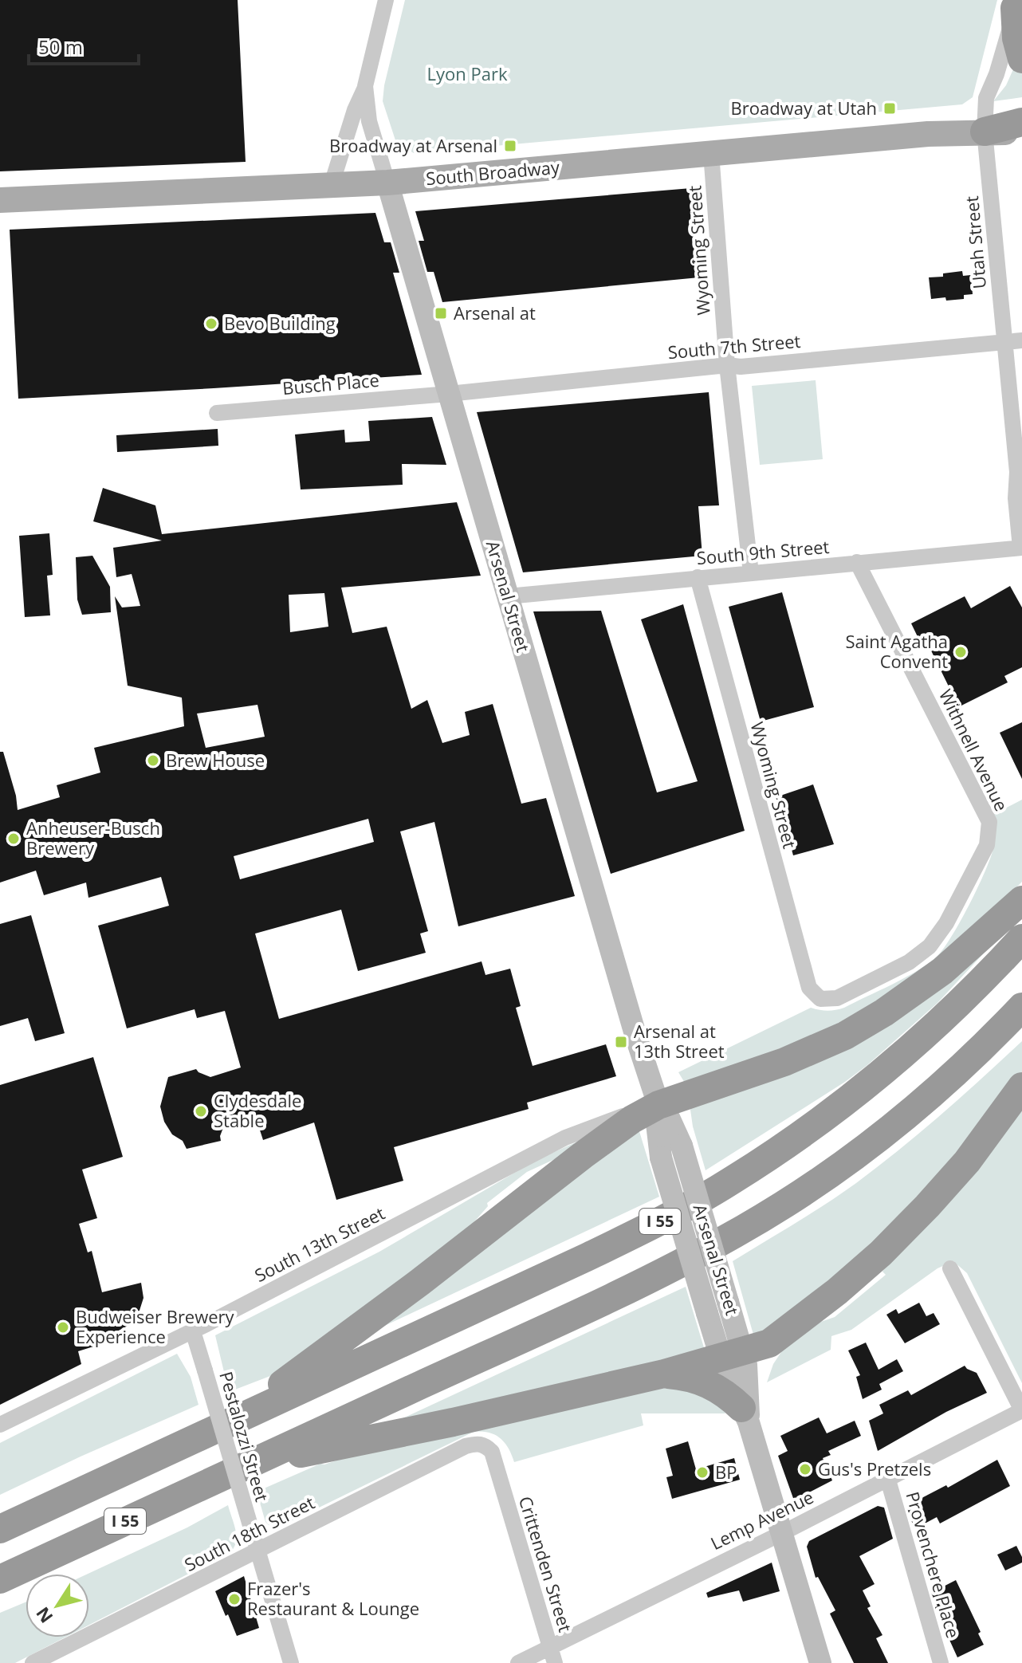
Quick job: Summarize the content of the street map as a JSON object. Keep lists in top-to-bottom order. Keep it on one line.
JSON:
{"streets":{"highway":["I 55"],"main road":["South Broadway","Arsenal Street"],"street":["Utah Street","Wyoming Street","South 7th Street","Busch Place","South 9th Street","Withnell Avenue","South 13th Street","Pestalozzi Street","Lemp Avenue","South 18th Street","Crittenden Street","Provenchere Place"]},"crossings":[["South Broadway","Utah Street"],["South Broadway","Wyoming Street"],["South Broadway","Arsenal Street"],["Utah Street","South 7th Street"],["Utah Street","South 9th Street"],["Wyoming Street","South 7th Street"],["Wyoming Street","South 9th Street"],["Wyoming Street","Withnell Avenue"],["South 7th Street","Busch Place"],["South 7th Street","Arsenal Street"],["Busch Place","Arsenal Street"],["South 9th Street","Arsenal Street"],["South 9th Street","Withnell Avenue"],["Arsenal Street","South 13th Street"],["Arsenal Street","Lemp Avenue"],["South 13th Street","Pestalozzi Street"],["Pestalozzi Street","South 18th Street"],["Lemp Avenue","Crittenden Street"],["Lemp Avenue","Provenchere Place"],["South 18th Street","Crittenden Street"]],"parks":["Lyon Park"],"places":{"transit":["Broadway at Utah","Broadway at Arsenal","Arsenal at","Arsenal at 13th Street"],"other":["Bevo Building","Saint Agatha Convent","Brew House","Anheuser-Busch Brewery","Clydesdale Stable","Budweiser Brewery Experience","Gus's Pretzels","BP","Frazer's Restaurant & Lounge"]},"scale_bar":"50 m","north":"bottom left"}
